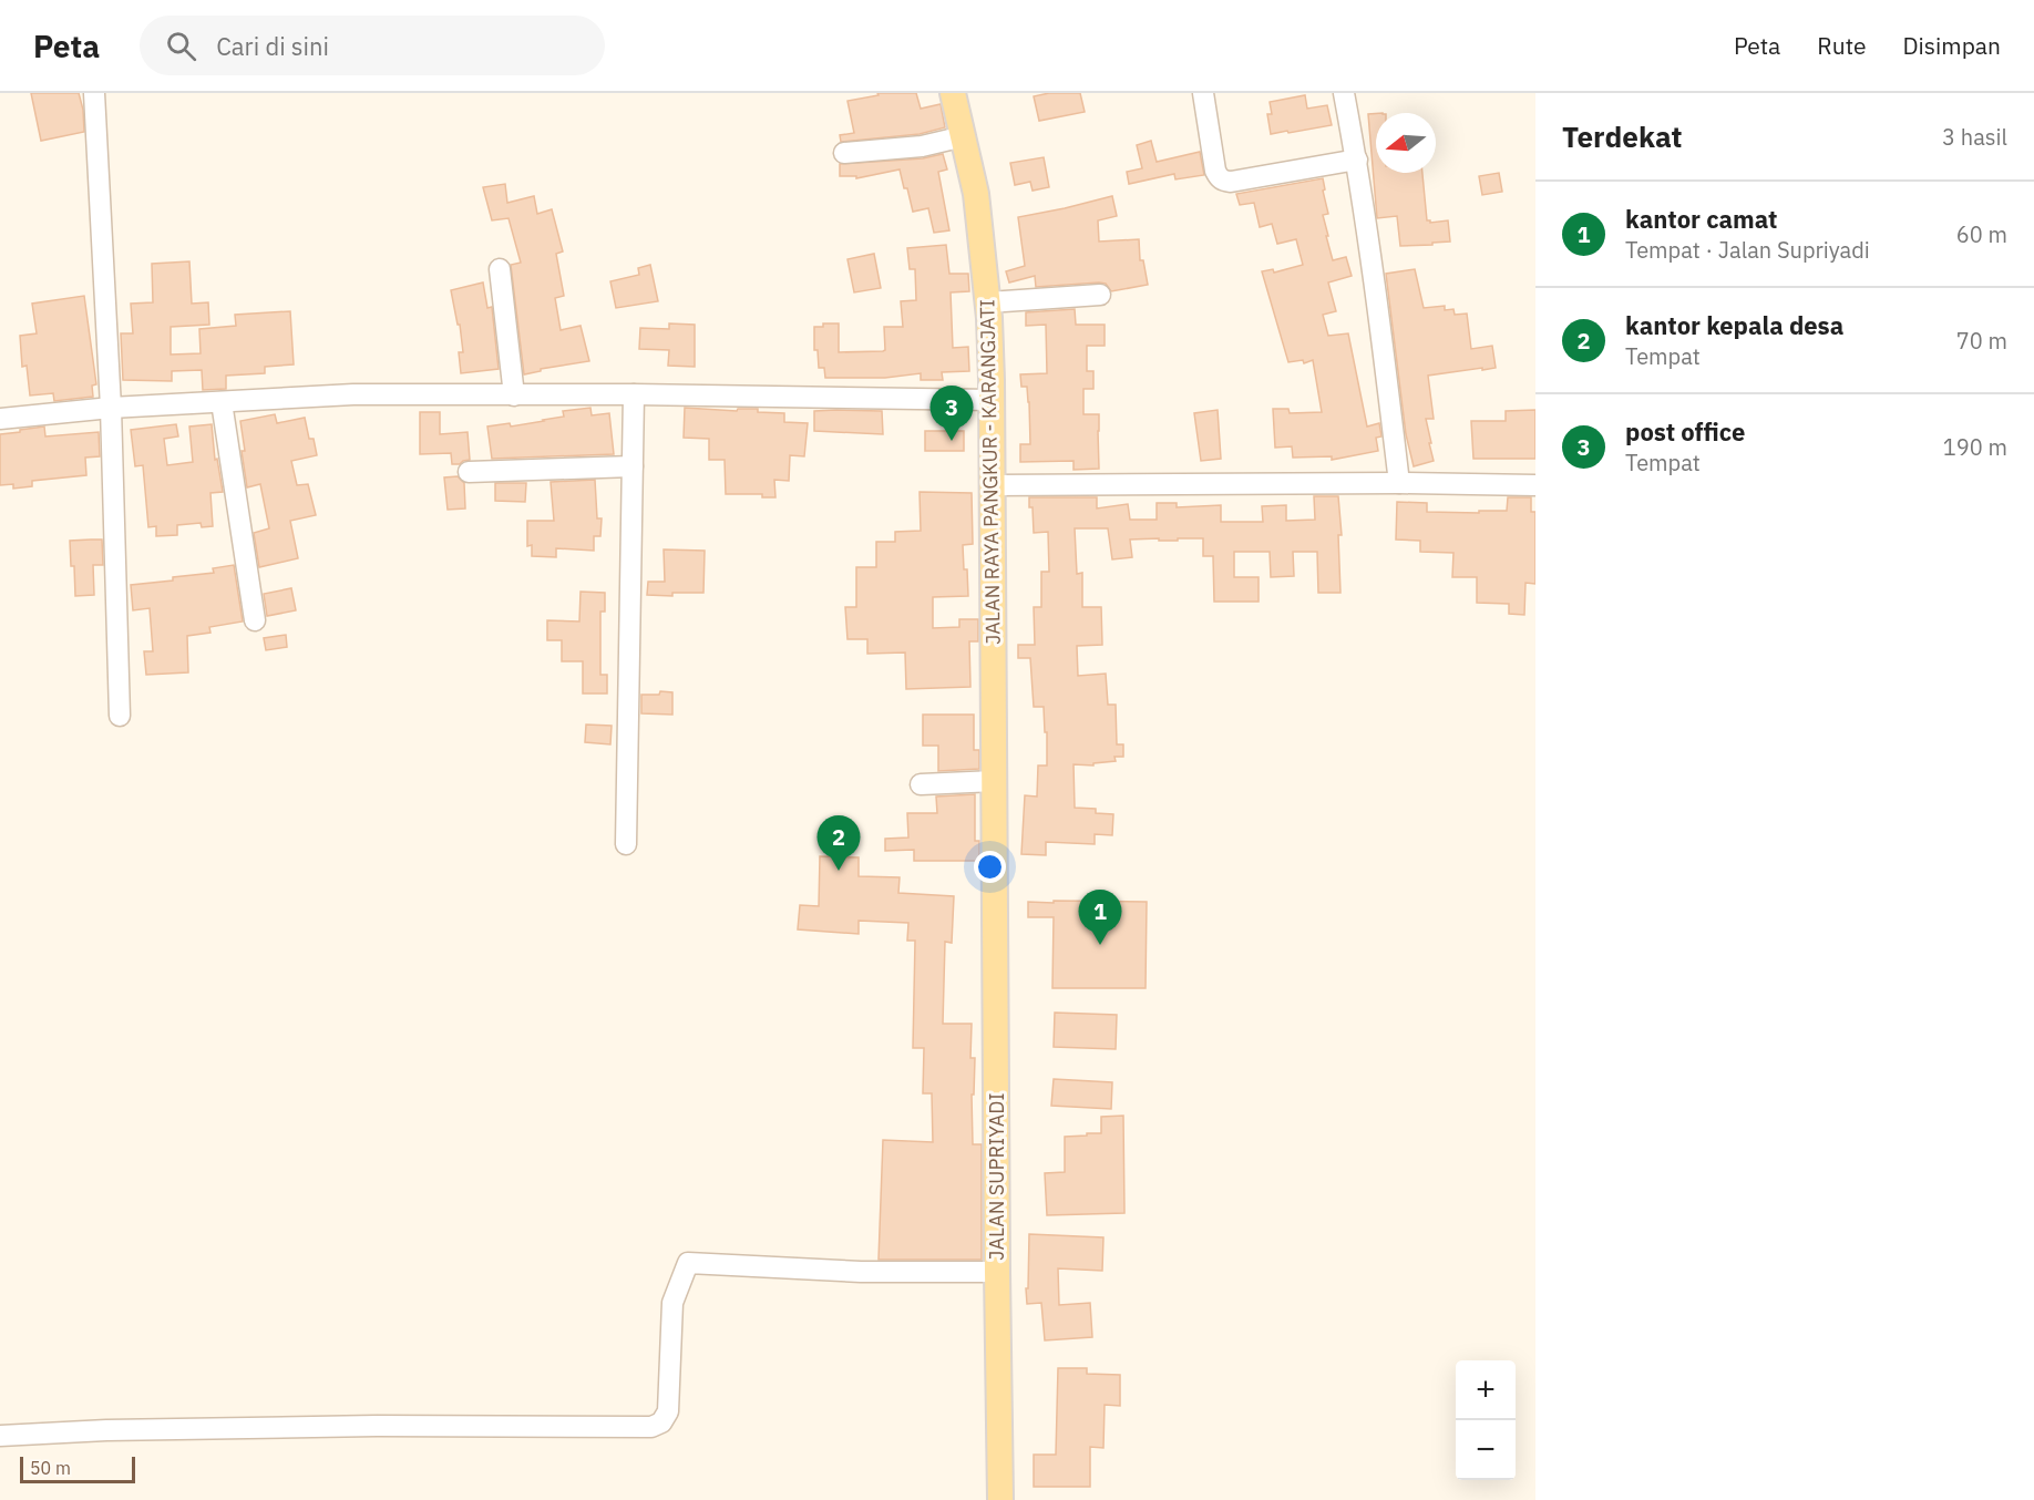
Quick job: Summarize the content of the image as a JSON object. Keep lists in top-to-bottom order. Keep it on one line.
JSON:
{"streets":{"main road":["JALAN RAYA PANGKUR - KARANGJATI","JALAN SUPRIYADI"]},"crossings":[["JALAN RAYA PANGKUR - KARANGJATI","JALAN SUPRIYADI"]],"scale_bar":"50 m","north":"left","page":{"header":"Peta","search":"Cari di sini","nav":["Peta","Rute","Disimpan"],"heading":["Terdekat","3 hasil"],"list":[{"mark":"1","name":"kantor camat","note":"Tempat · Jalan Supriyadi","value":"60 m"},{"mark":"2","name":"kantor kepala desa","note":"Tempat","value":"70 m"},{"mark":"3","name":"post office","note":"Tempat","value":"190 m"}],"pins":["3","2","1"],"map_buttons":["+","−"],"scale":"50 m"}}
